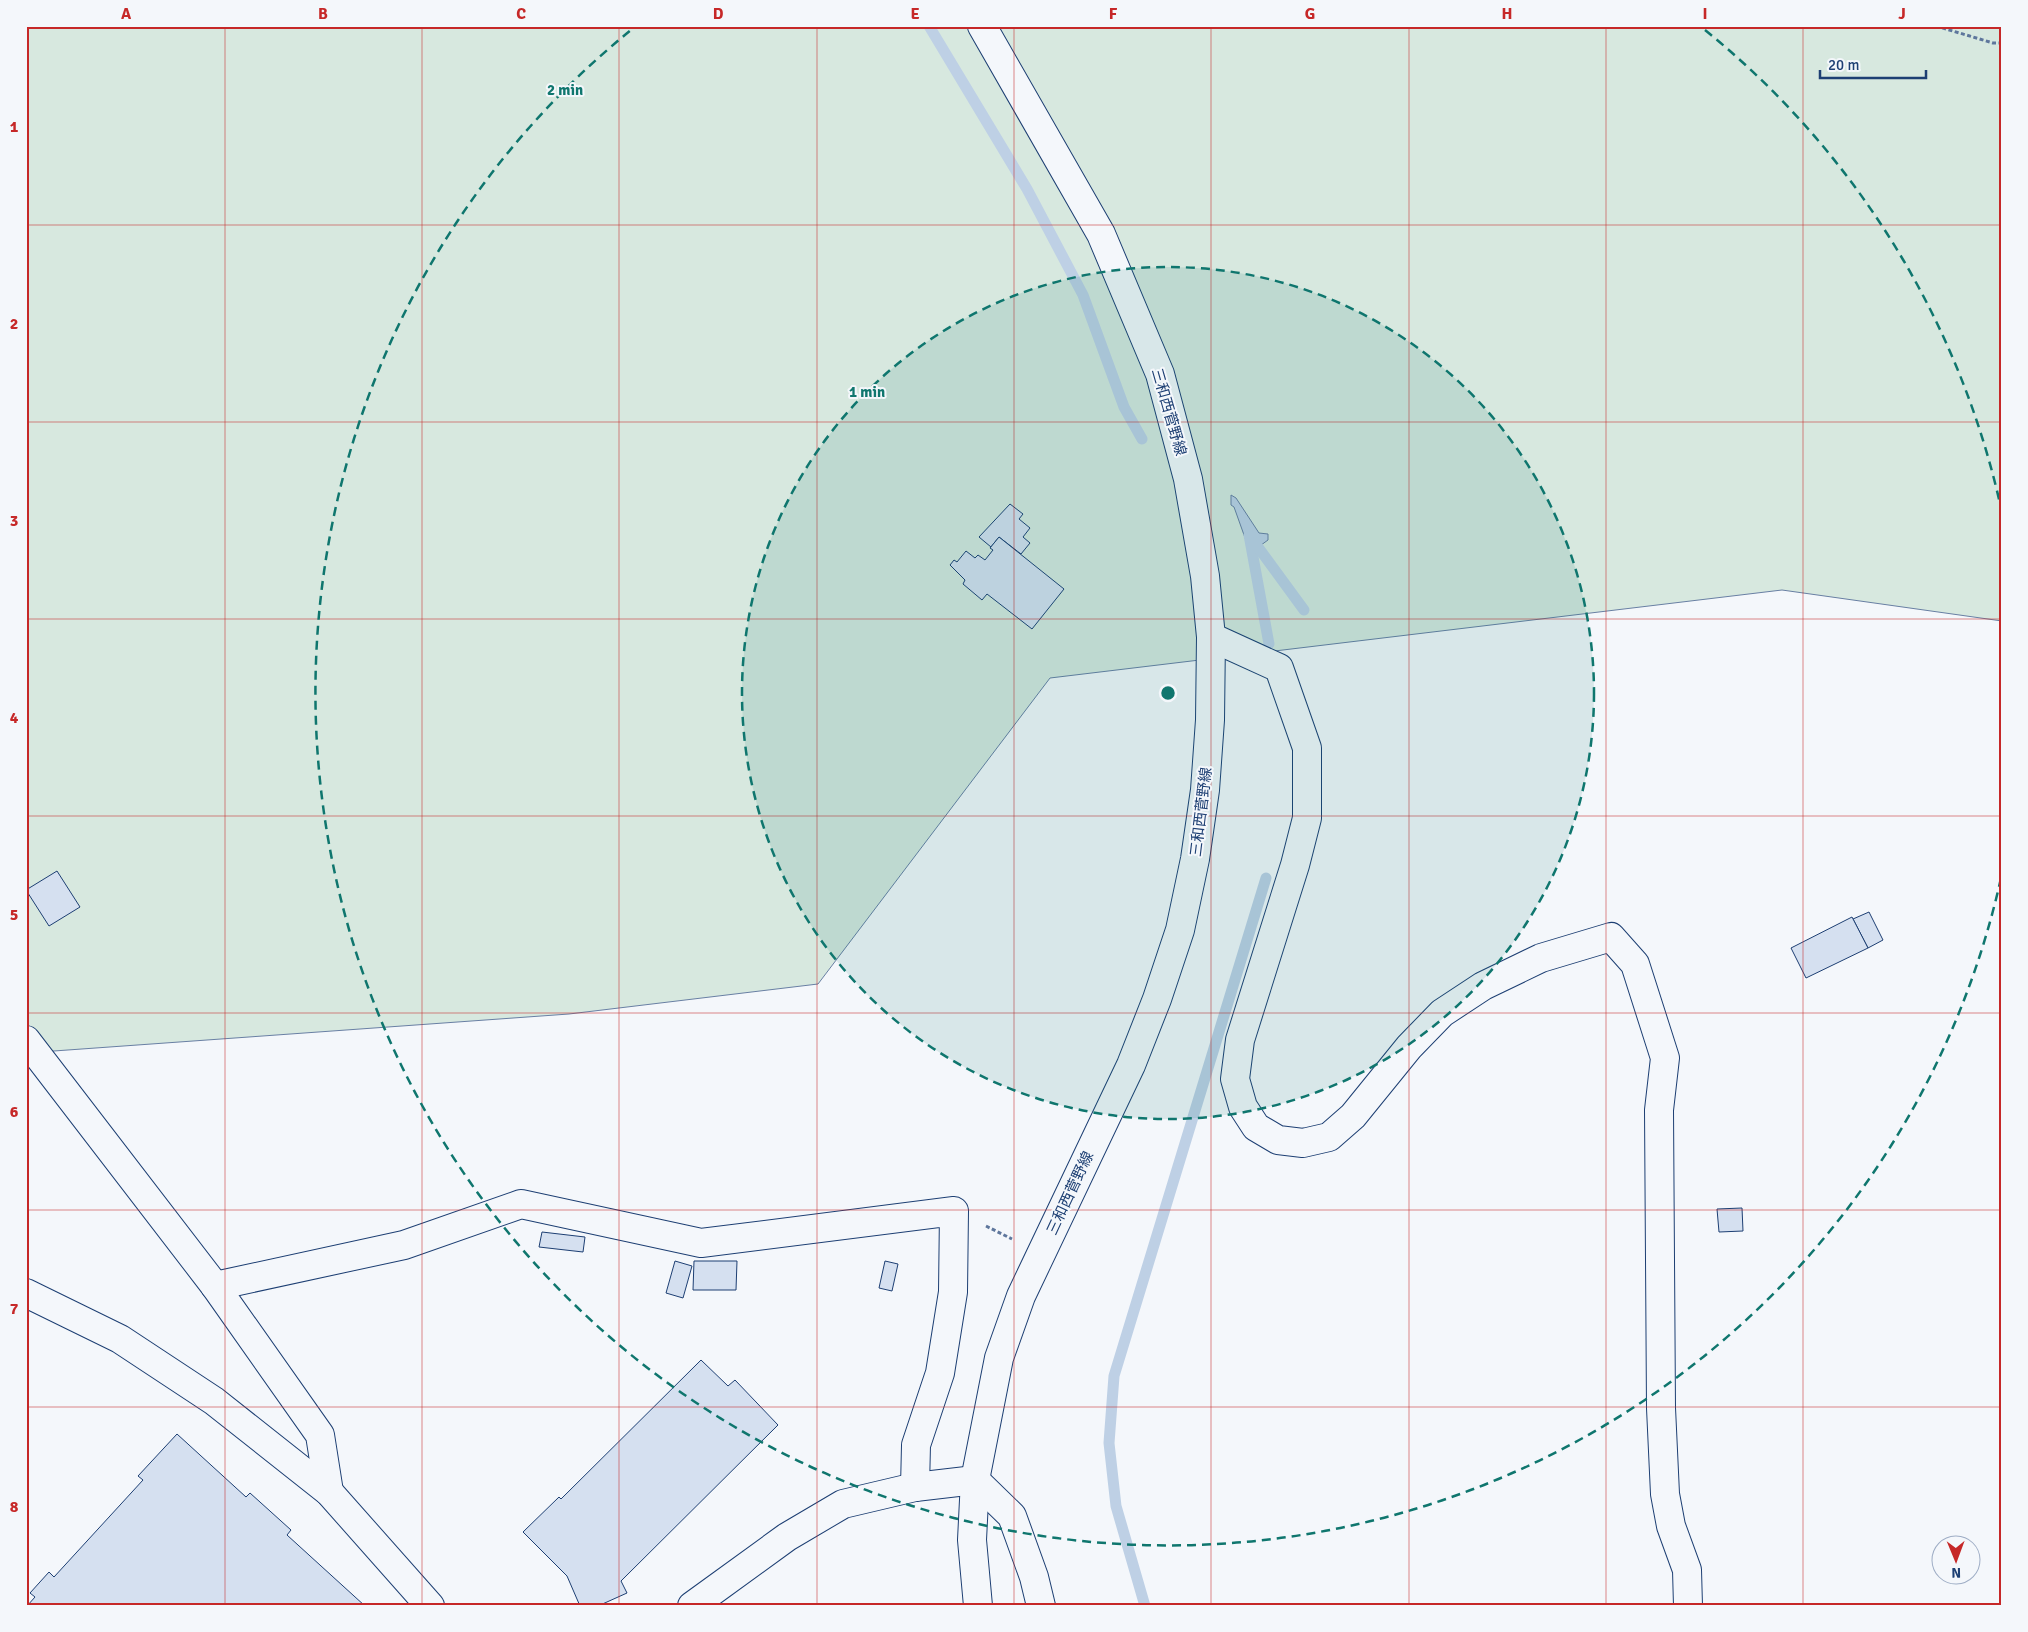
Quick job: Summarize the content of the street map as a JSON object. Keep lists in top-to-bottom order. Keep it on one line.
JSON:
{"streets":{"street":["三和西菅野線"]},"scale_bar":"20 m","north":"bottom","grid":{"columns":["A","B","C","D","E","F","G","H","I","J"],"rows":["1","2","3","4","5","6","7","8"]},"rings":["2 min","1 min"]}
